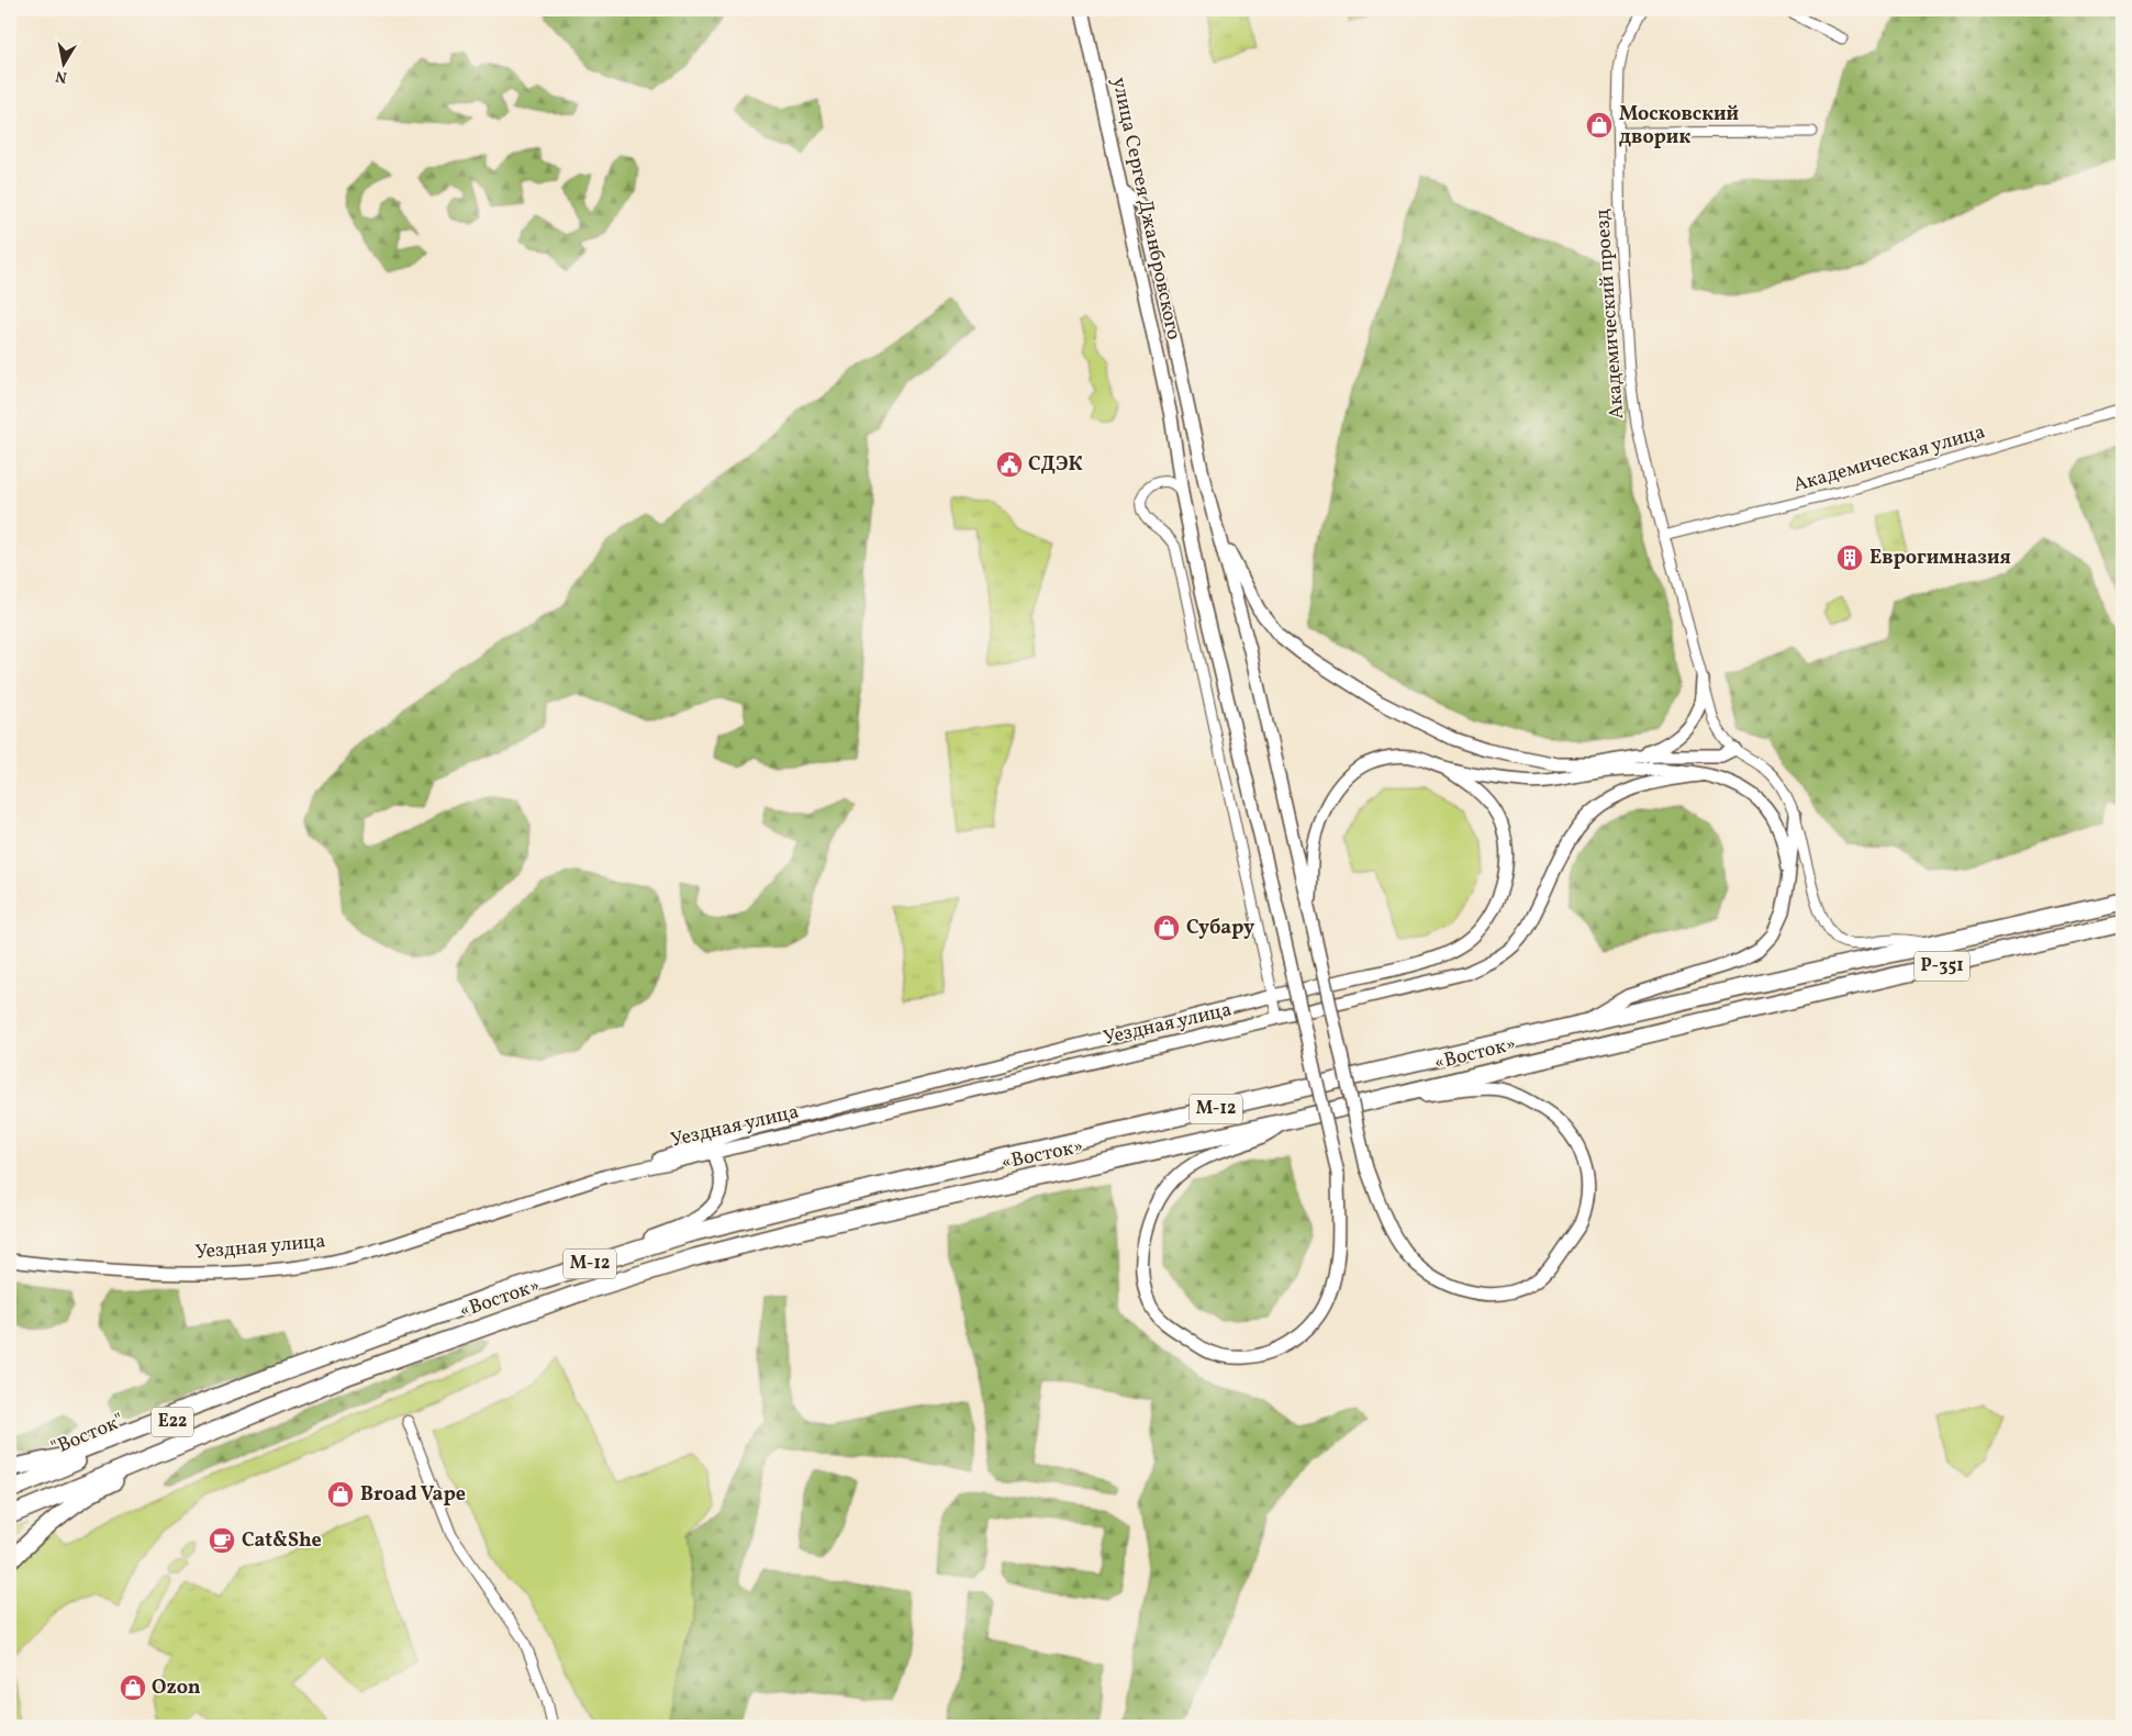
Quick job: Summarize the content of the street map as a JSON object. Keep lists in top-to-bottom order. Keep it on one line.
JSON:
{"streets":{"highway":["Р-351","«Восток»","М-12","E22","\"Восток\""],"street":["улица Сергея Джанбровского","Академический проезд","Академическая улица","Уездная улица"]},"crossings":[["улица Сергея Джанбровского","«Восток»"],["Академический проезд","Академическая улица"],["Р-351","«Восток»"],["«Восток»","\"Восток\""]],"places":{"shop":["Московский дворик","Субару","Broad Vape","Ozon"],"public building":["СДЭК"],"building":["Еврогимназия"],"cafe":["Cat&She"]},"north":"bottom"}
